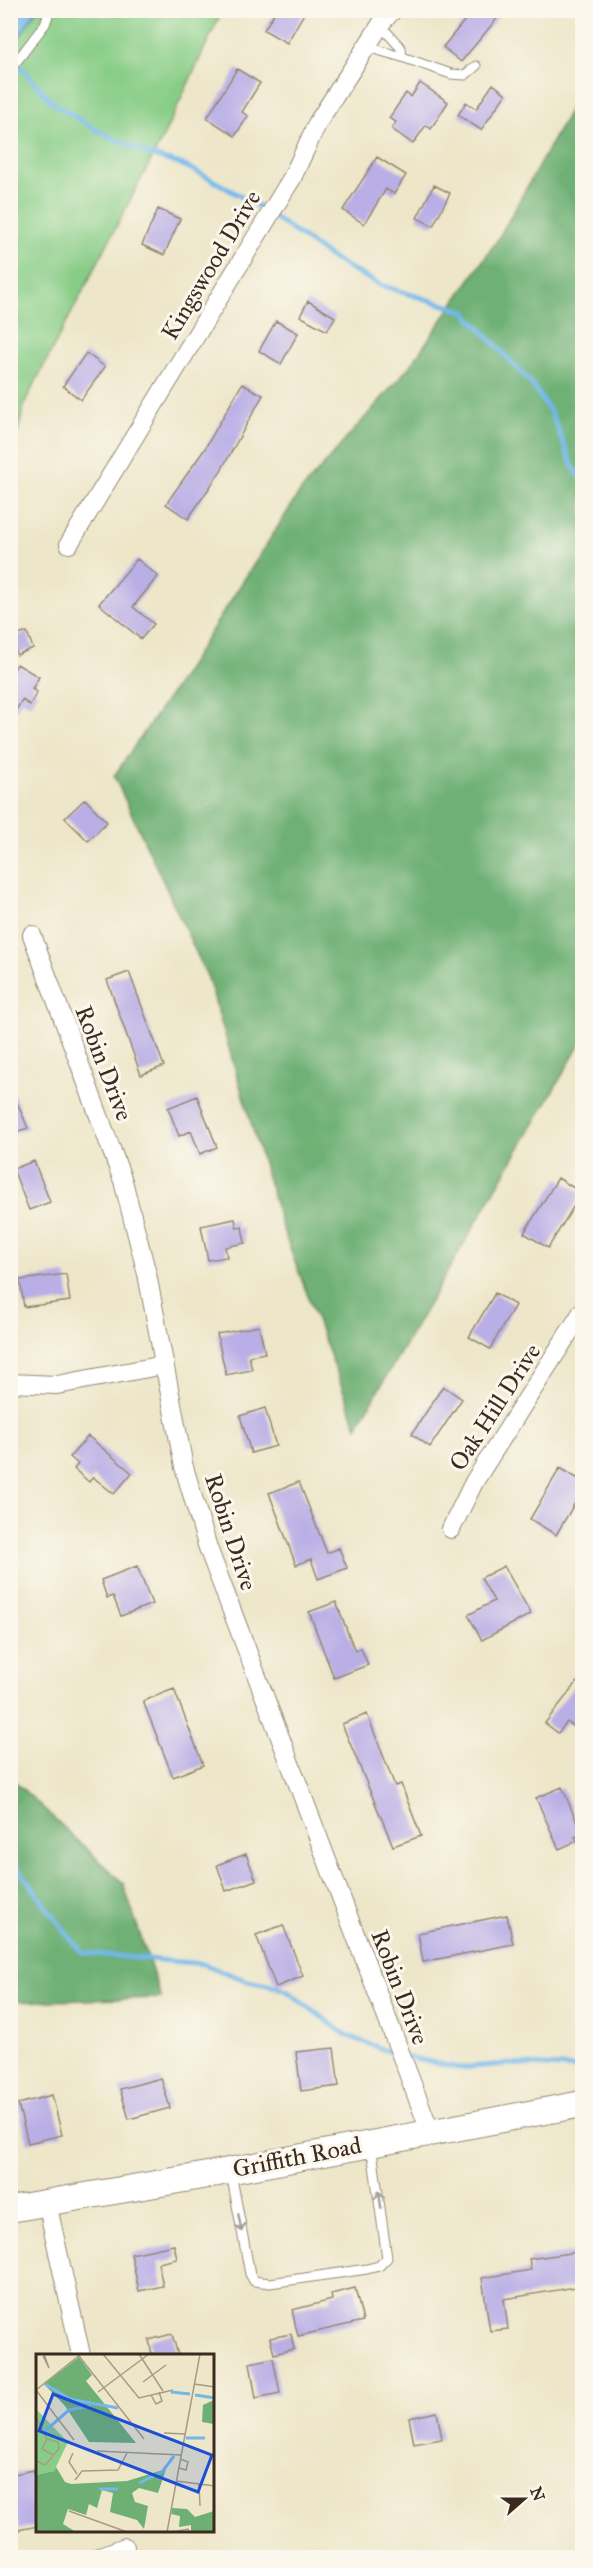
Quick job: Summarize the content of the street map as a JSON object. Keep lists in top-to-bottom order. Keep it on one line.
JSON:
{"streets":{"street":["Kingswood Drive","Robin Drive","Oak Hill Drive","Griffith Road"]},"crossings":[["Robin Drive","Griffith Road"]],"north":"right"}
